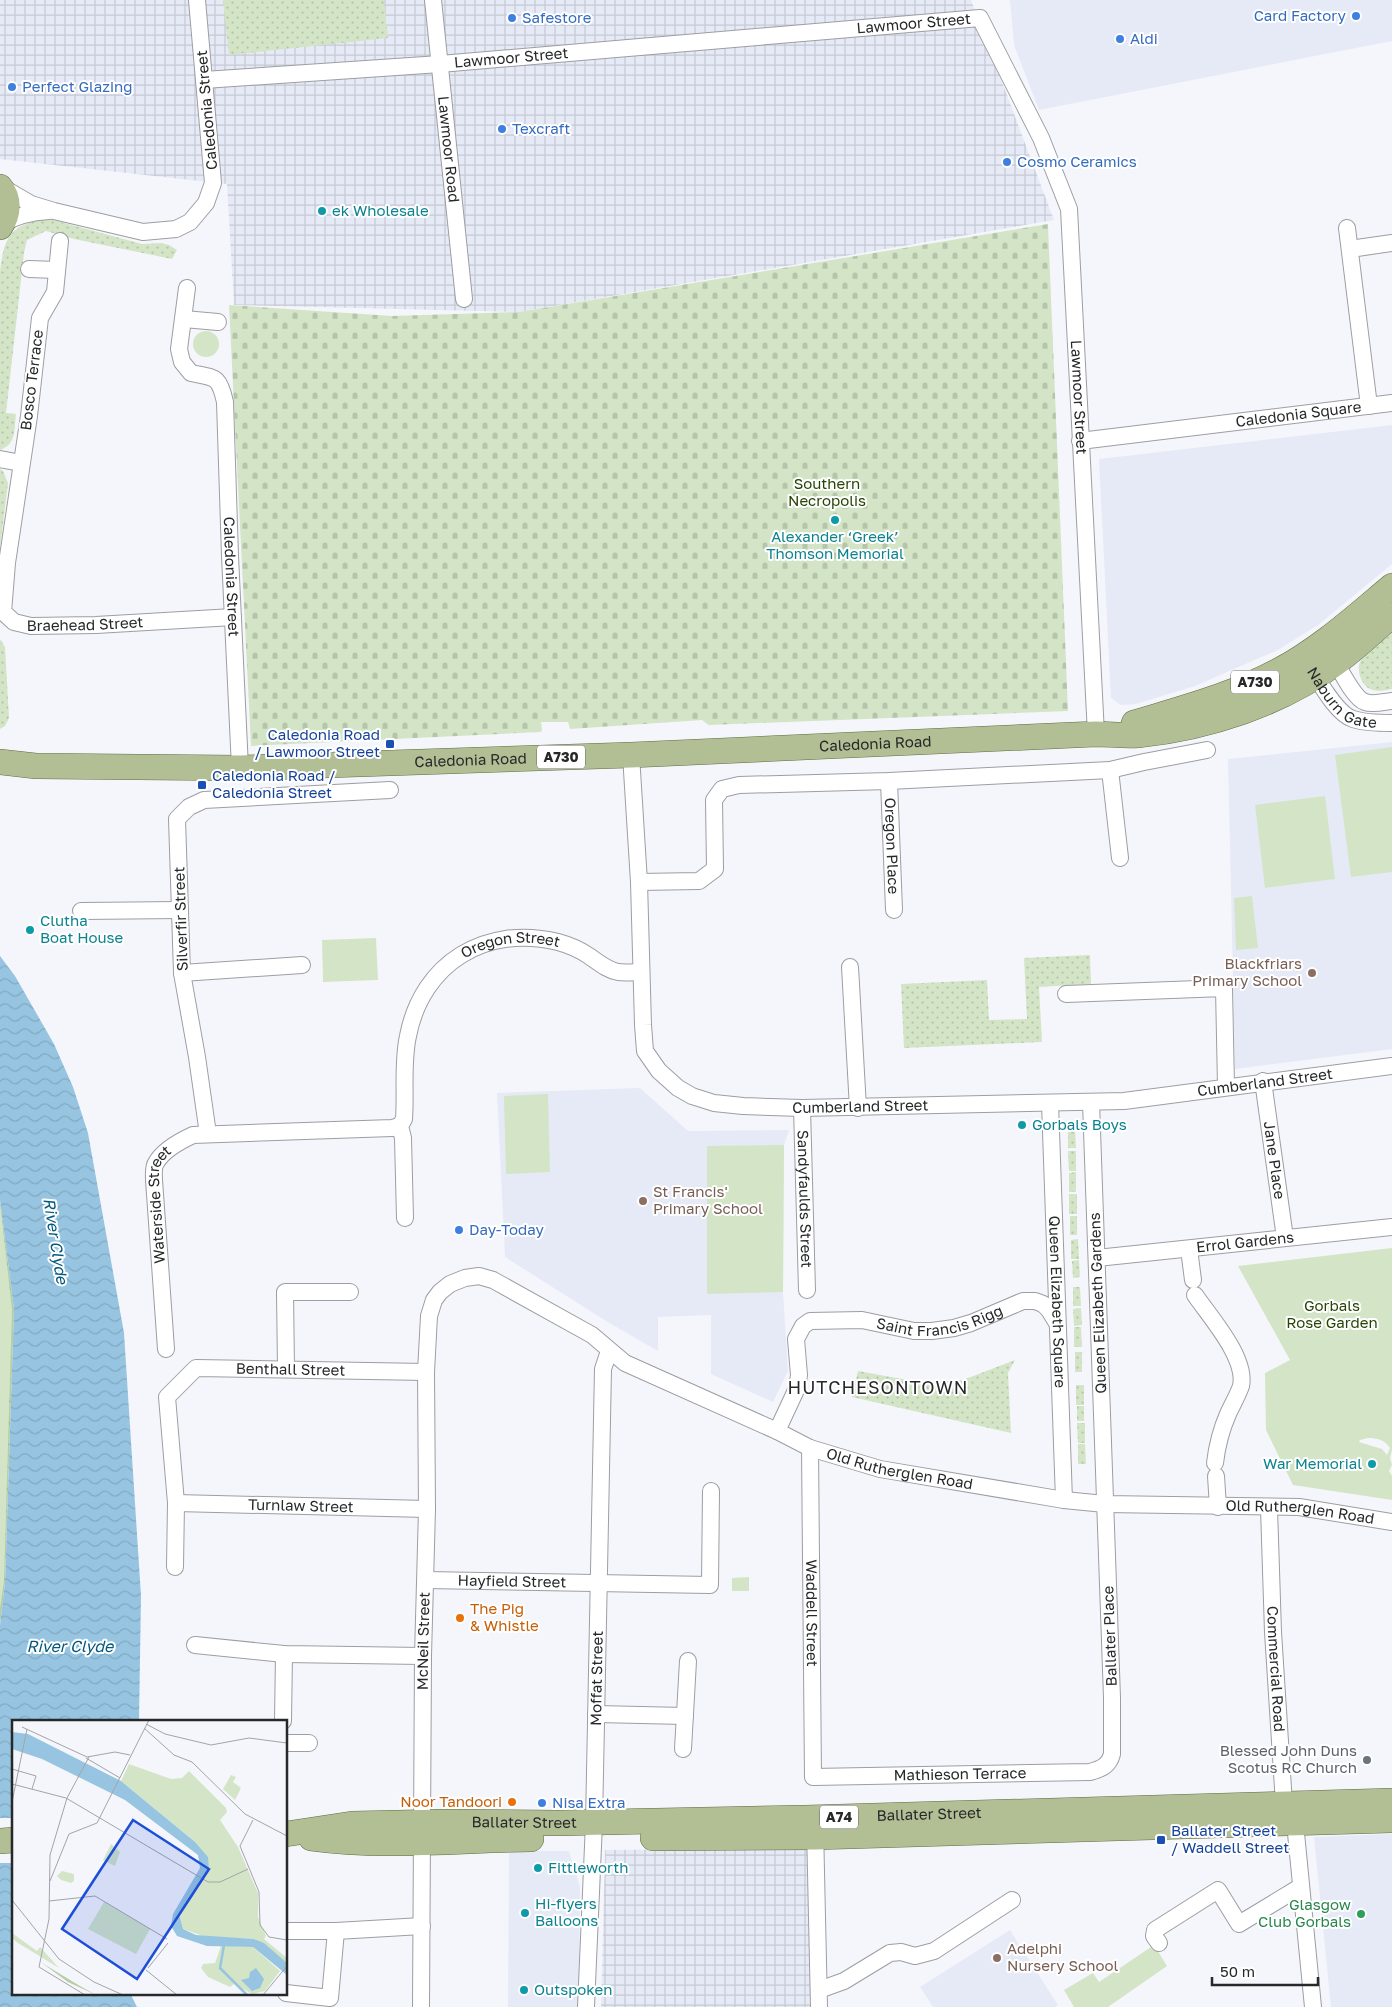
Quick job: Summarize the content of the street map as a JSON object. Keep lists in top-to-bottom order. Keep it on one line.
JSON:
{"streets":{"main road":["A730","Caledonia Road","Ballater Street","A74"],"street":["Lawmoor Street","Caledonia Street","Lawmoor Road","Bosco Terrace","Caledonia Square","Braehead Street","Naburn Gate","Oregon Place","Silverfir Street","Oregon Street","Cumberland Street","Jane Place","Sandyfaulds Street","Waterside Street","Errol Gardens","Queen Elizabeth Square","Queen Elizabeth Gardens","Saint Francis Rigg","Benthall Street","Old Rutherglen Road","Turnlaw Street","Hayfield Street","Waddell Street","Ballater Place","McNeil Street","Commercial Road","Moffat Street","Mathieson Terrace"]},"crossings":[["Lawmoor Street","Caledonia Street"],["Lawmoor Street","Lawmoor Road"],["Lawmoor Street","Caledonia Square"],["Lawmoor Street","Caledonia Road"],["Caledonia Street","Braehead Street"],["Caledonia Street","Caledonia Road"],["Bosco Terrace","Braehead Street"],["Naburn Gate","Caledonia Road"],["Caledonia Road","Cumberland Street"],["Silverfir Street","Waterside Street"],["Oregon Street","Cumberland Street"],["Oregon Street","Waterside Street"],["Cumberland Street","Jane Place"],["Cumberland Street","Sandyfaulds Street"],["Cumberland Street","Queen Elizabeth Square"],["Cumberland Street","Queen Elizabeth Gardens"],["Jane Place","Errol Gardens"],["Errol Gardens","Queen Elizabeth Gardens"],["Queen Elizabeth Square","Saint Francis Rigg"],["Queen Elizabeth Square","Old Rutherglen Road"],["Queen Elizabeth Gardens","Old Rutherglen Road"],["Queen Elizabeth Gardens","Ballater Place"],["Saint Francis Rigg","Old Rutherglen Road"],["Benthall Street","Turnlaw Street"],["Benthall Street","McNeil Street"],["Old Rutherglen Road","Waddell Street"],["Old Rutherglen Road","Ballater Place"],["Old Rutherglen Road","McNeil Street"],["Old Rutherglen Road","Commercial Road"],["Old Rutherglen Road","Moffat Street"],["Turnlaw Street","McNeil Street"],["Hayfield Street","McNeil Street"],["Hayfield Street","Moffat Street"],["Waddell Street","Mathieson Terrace"],["Ballater Place","Mathieson Terrace"],["McNeil Street","Ballater Street"],["Commercial Road","Ballater Street"],["Moffat Street","Ballater Street"]],"districts":["HUTCHESONTOWN"],"water":["River Clyde"],"parks":["Southern Necropolis","Gorbals Rose Garden"],"places":{"other":["Card Factory","Safestore","Aldi","Perfect Glazing","Texcraft","Cosmo Ceramics","ek Wholesale","Alexander ‘Greek’ Thomson Memorial","Clutha Boat House","Blackfriars Primary School","Gorbals Boys","St Francis' Primary School","Day-Today","War Memorial","The Pig & Whistle","Blessed John Duns Scotus RC Church","Noor Tandoori","Nisa Extra","Fittleworth","Hi-flyers Balloons","Glasgow Club Gorbals","Adelphi Nursery School","Outspoken"],"transit":["Caledonia Road / Lawmoor Street","Caledonia Road / Caledonia Street","Ballater Street / Waddell Street"]},"scale_bar":"50 m"}
